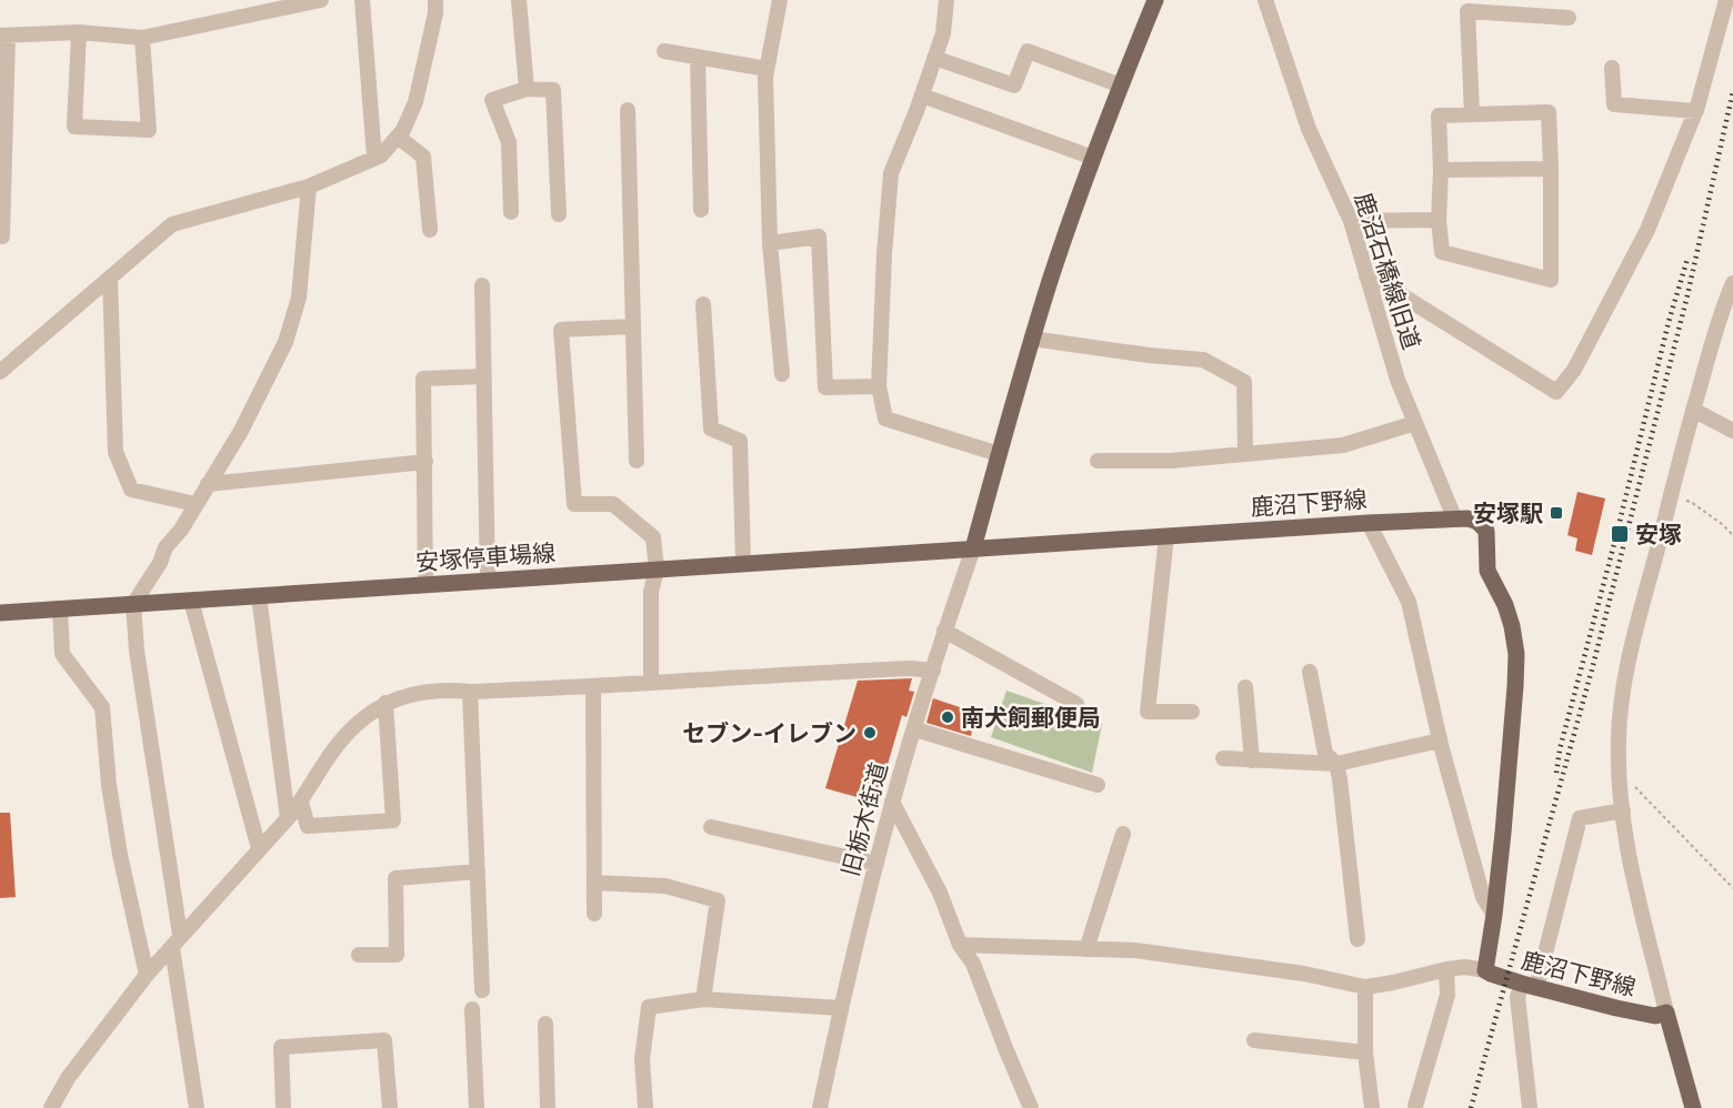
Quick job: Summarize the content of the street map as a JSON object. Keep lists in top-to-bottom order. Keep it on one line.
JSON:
{"streets":{"main road":["鹿沼下野線","安塚停車場線"],"street":["鹿沼石橋線旧道","旧栃木街道"]},"crossings":[["鹿沼石橋線旧道","鹿沼下野線"],["鹿沼下野線","安塚停車場線"],["鹿沼下野線","旧栃木街道"],["安塚停車場線","旧栃木街道"]],"places":{"transit":["安塚駅","安塚"],"other":["南犬飼郵便局","セブン-イレブン"]}}
